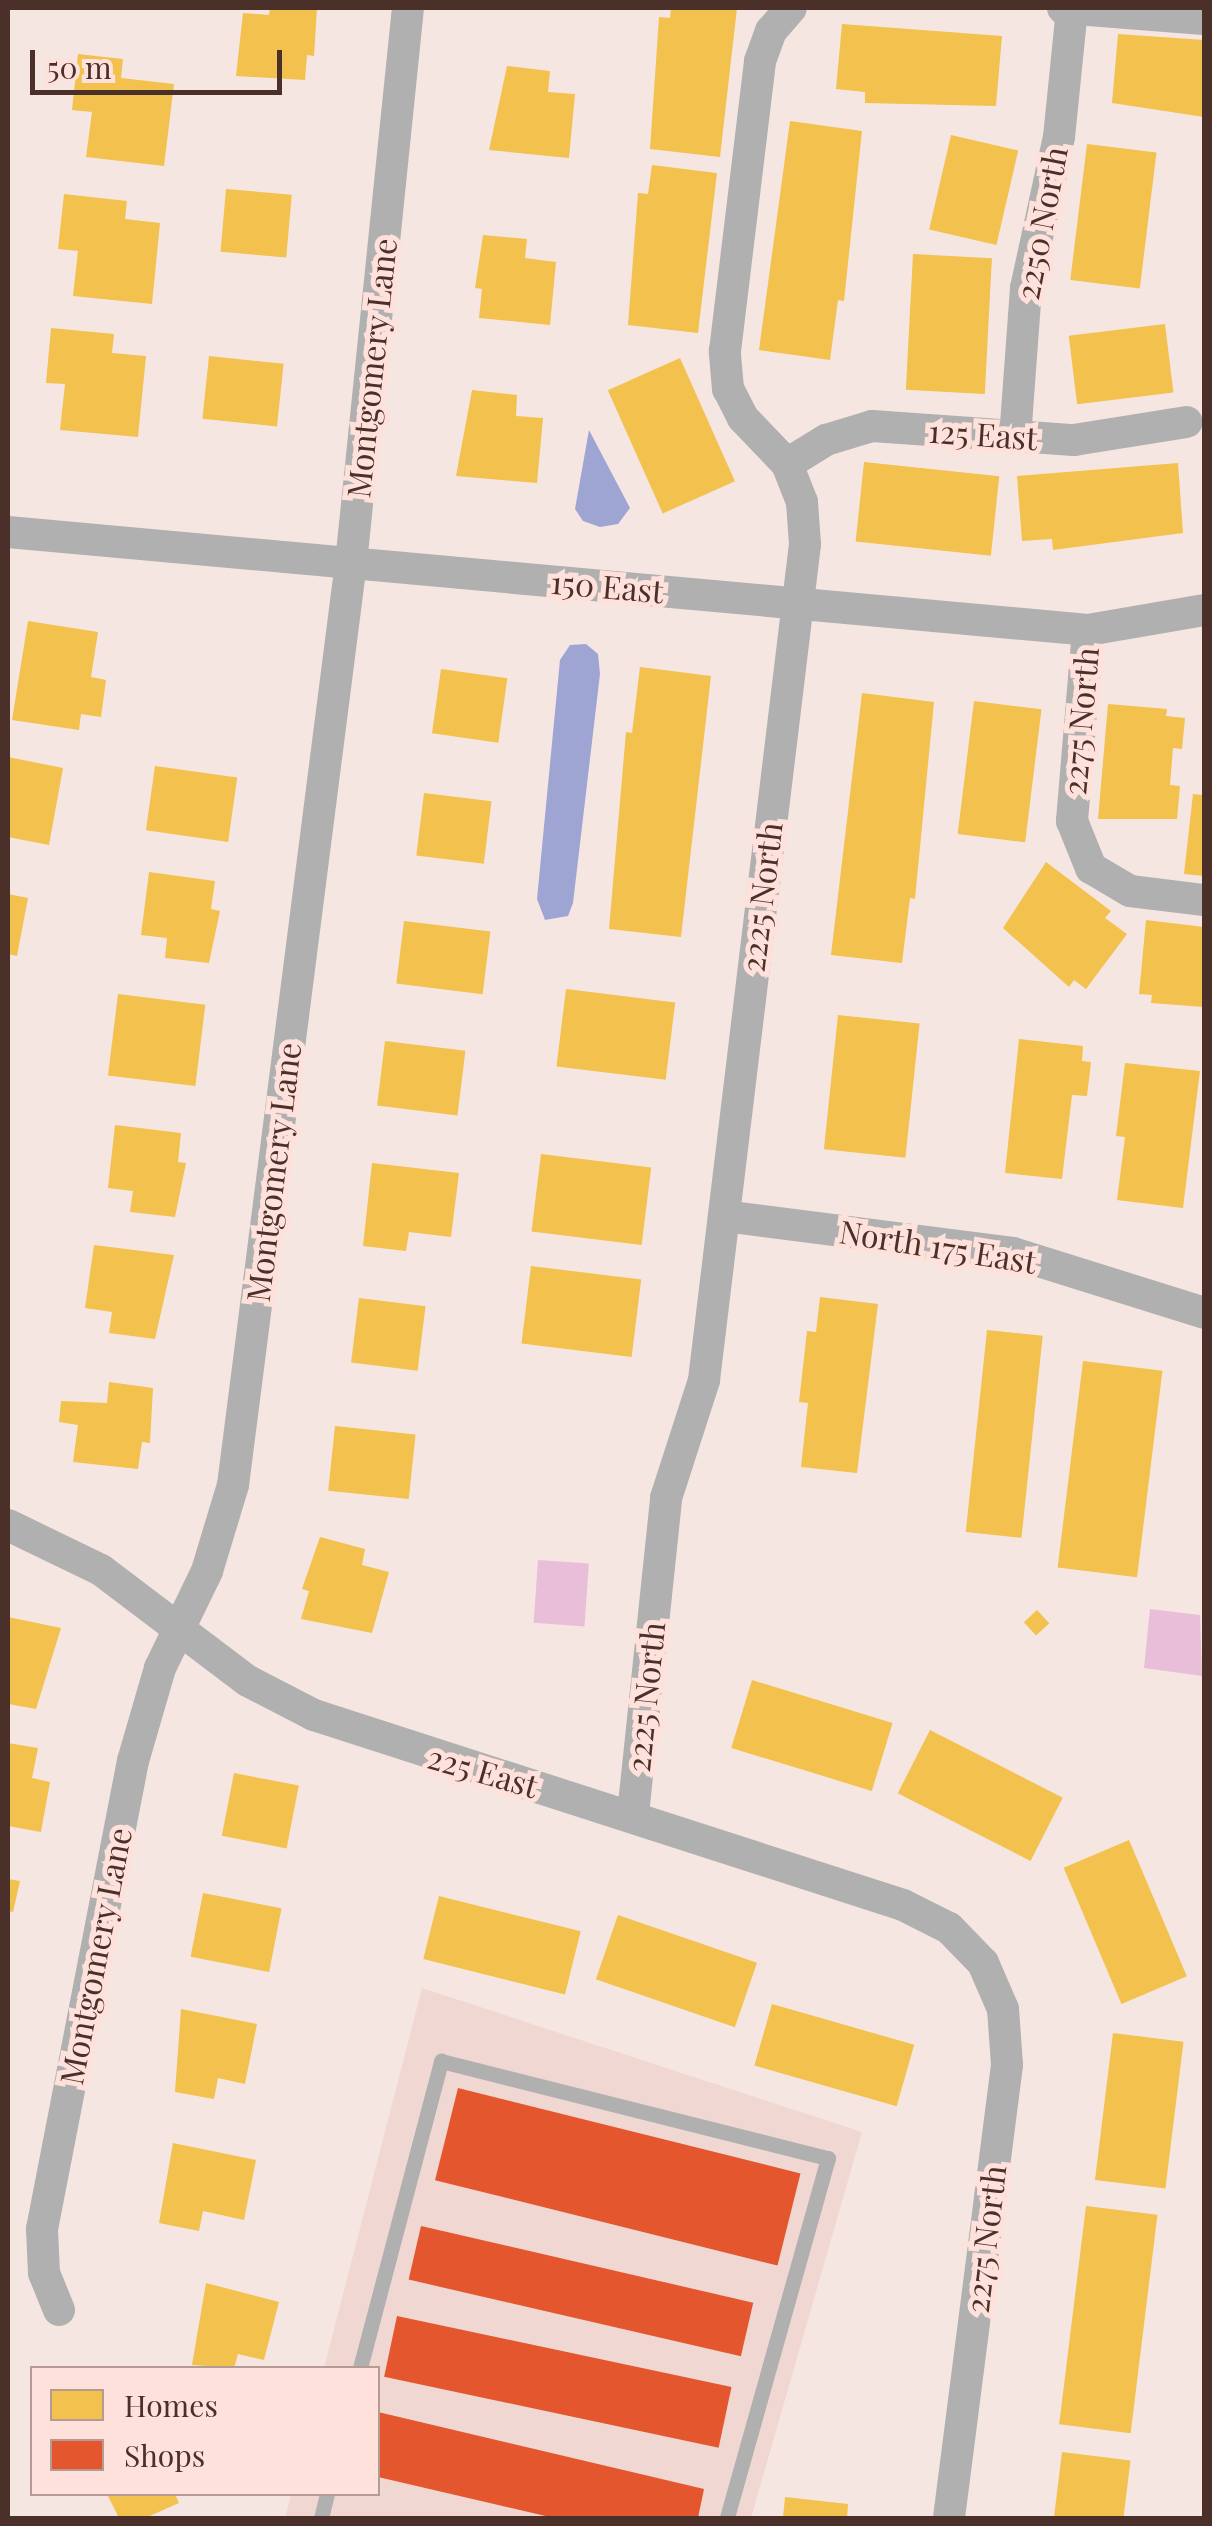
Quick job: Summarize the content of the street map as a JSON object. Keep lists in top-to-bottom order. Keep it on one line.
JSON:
{"streets":{"street":["2250 North","Montgomery Lane","125 East","150 East","2275 North","2225 North","North 175 East","225 East"]},"crossings":[["2250 North","125 East"],["Montgomery Lane","150 East"],["Montgomery Lane","225 East"],["125 East","2225 North"],["150 East","2275 North"],["150 East","2225 North"],["2275 North","225 East"],["2225 North","North 175 East"],["2225 North","225 East"]],"legend":["Homes","Shops"],"scale_bar":"50 m"}
